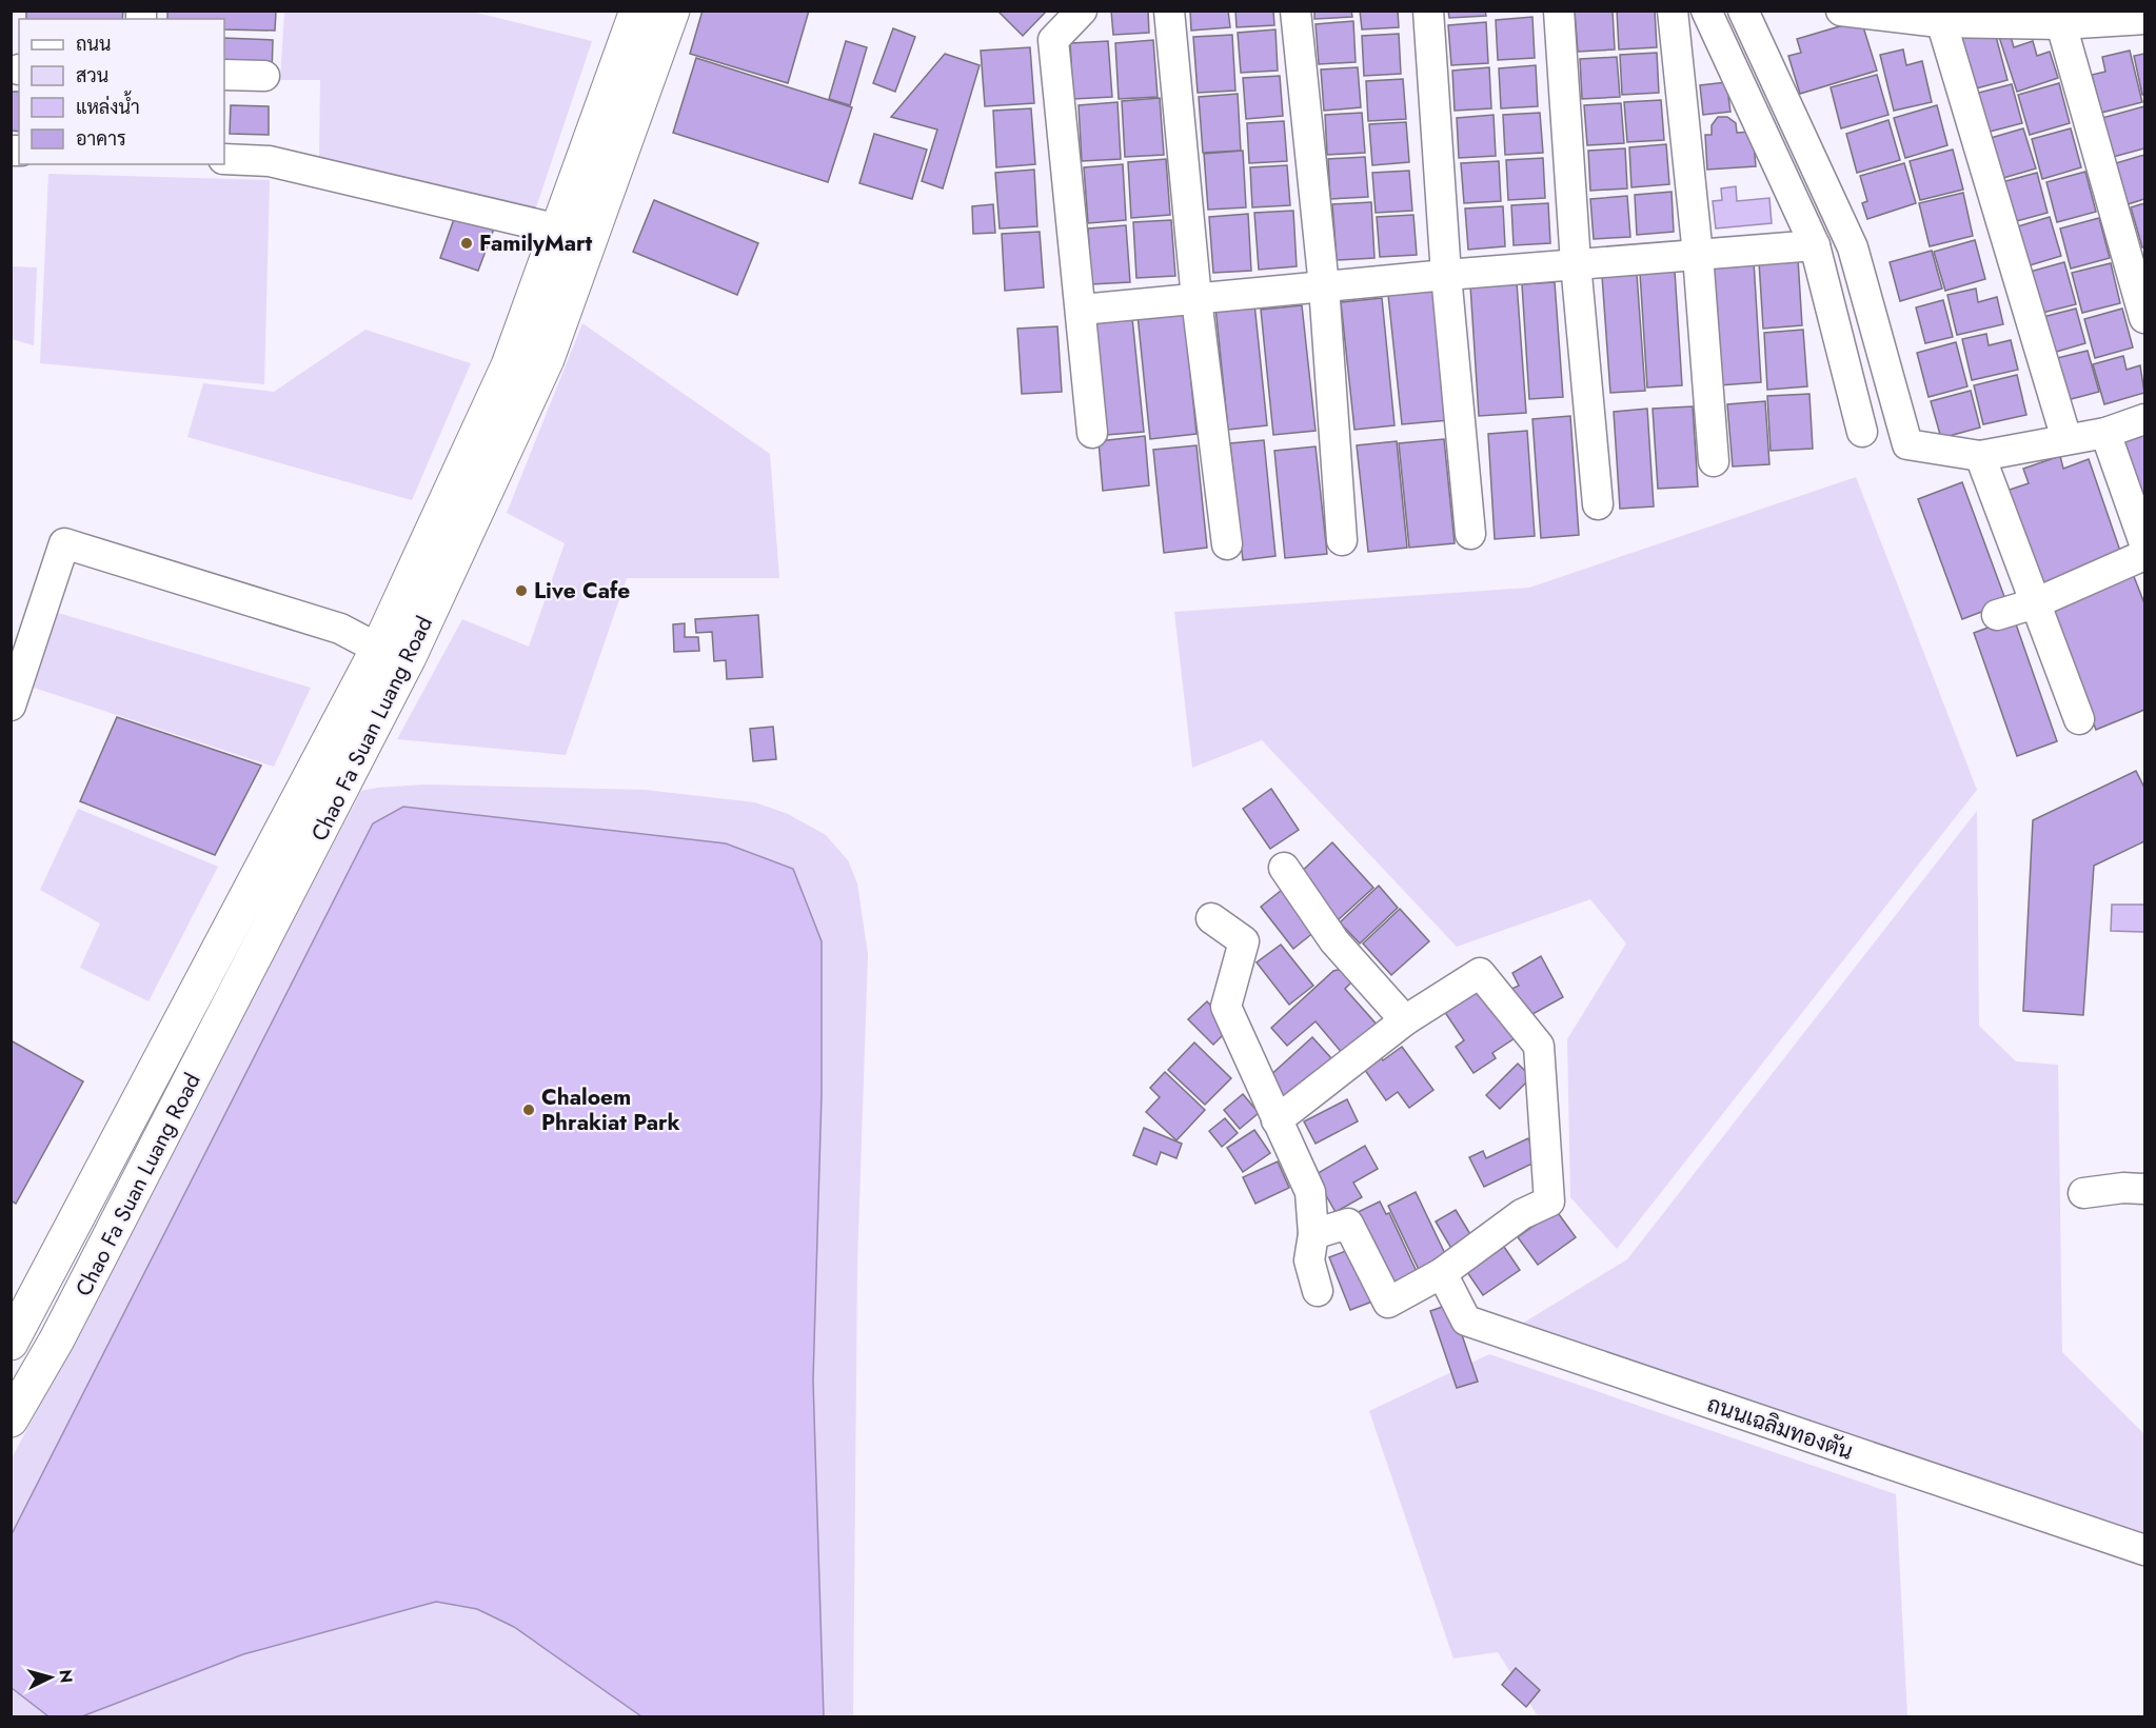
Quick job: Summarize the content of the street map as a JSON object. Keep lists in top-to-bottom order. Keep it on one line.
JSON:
{"streets":{"main road":["Chao Fa Suan Luang Road"],"street":["ถนนเฉลิมทองตัน"]},"places":["FamilyMart","Live Cafe","Chaloem Phrakiat Park"],"legend":["ถนน","สวน","แหล่งน้ำ","อาคาร"],"north":"right"}
